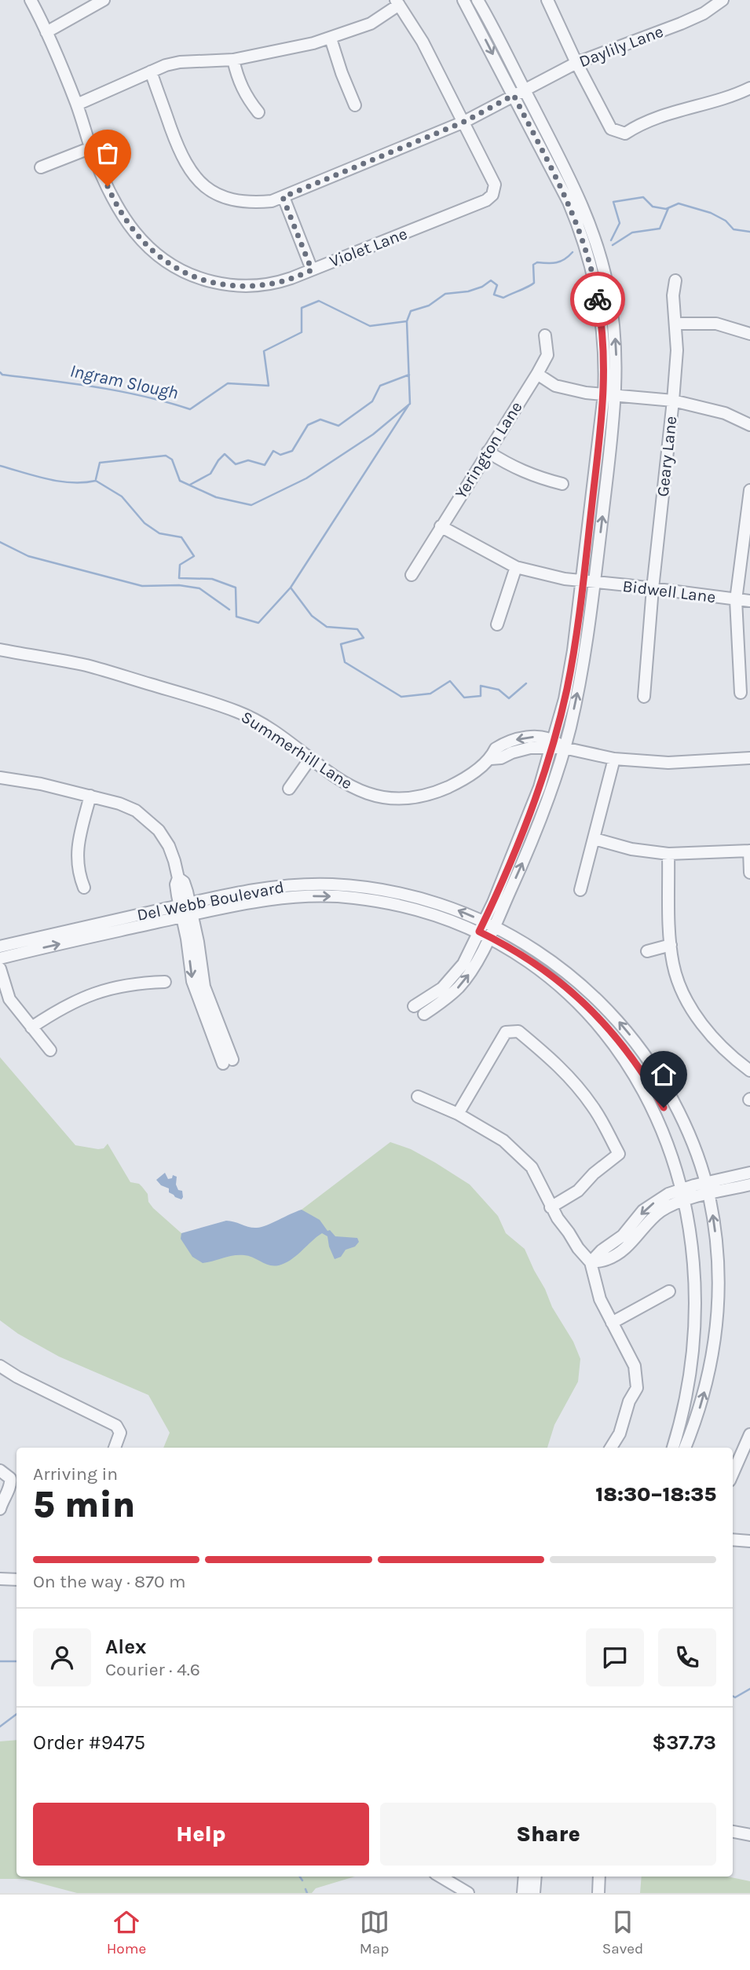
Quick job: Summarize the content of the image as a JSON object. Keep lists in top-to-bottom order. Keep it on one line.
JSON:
{"streets":{"street":["Daylily Lane","Violet Lane","Yerington Lane","Geary Lane","Bidwell Lane","Summerhill Lane","Del Webb Boulevard"]},"crossings":[["Daylily Lane","Violet Lane"],["Yerington Lane","Bidwell Lane"],["Geary Lane","Bidwell Lane"]],"water":["Ingram Slough"],"page":{"heading":["5 min","Arriving in","18:30–18:35"],"panel":["Alex","Courier · 4.6","Order #9475","$37.73"],"bar":"On the way · 870 m","buttons":["Help","Share"],"tabs":["Home","Map","Saved"]}}
